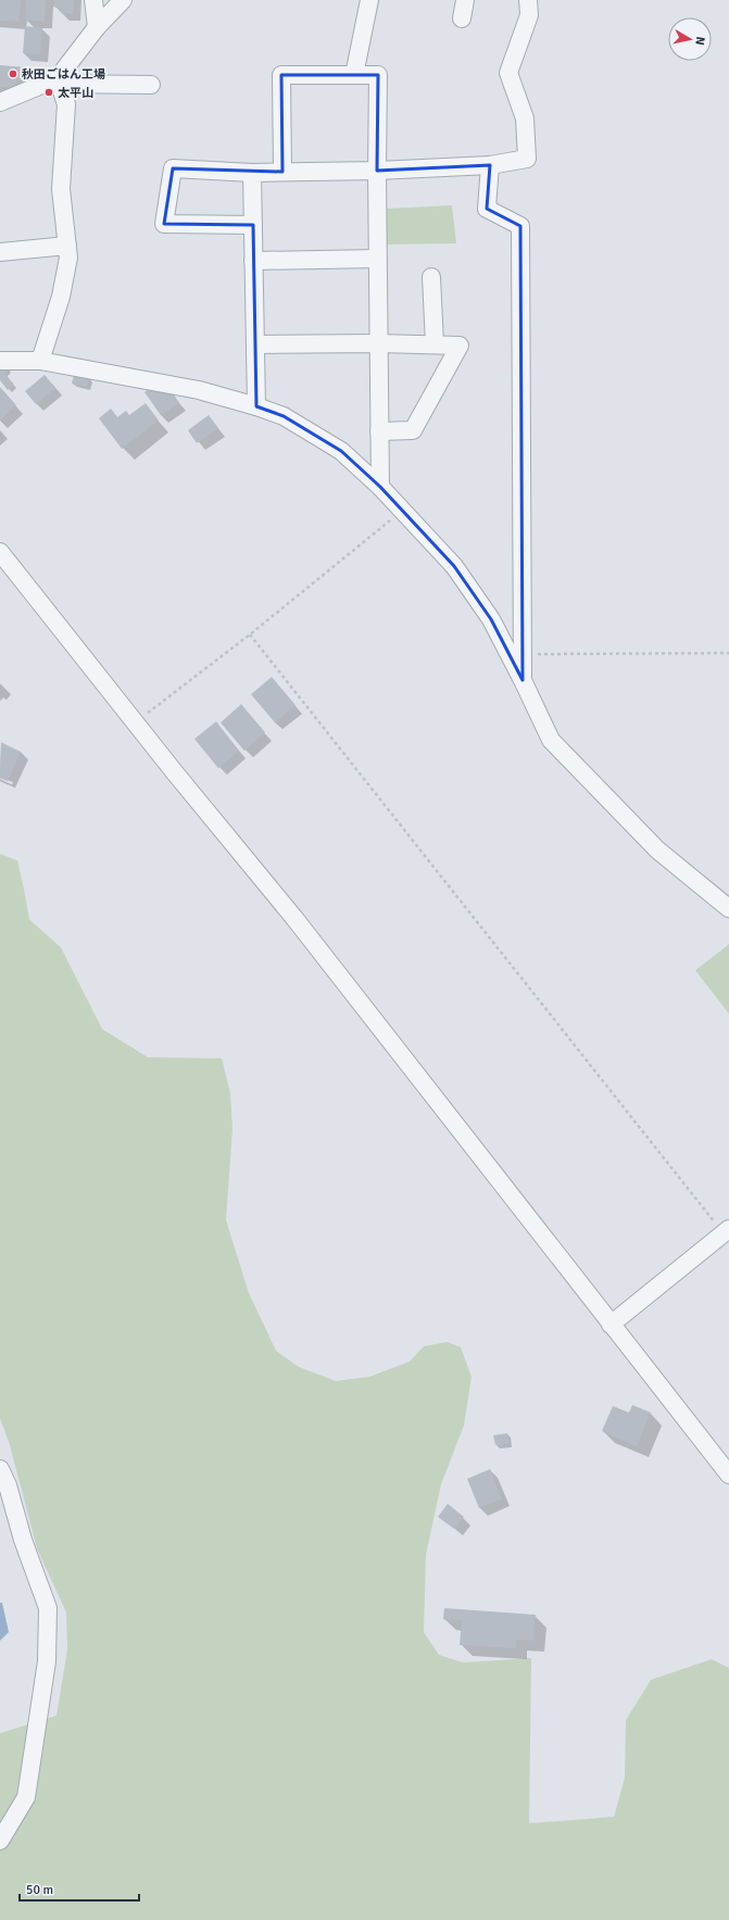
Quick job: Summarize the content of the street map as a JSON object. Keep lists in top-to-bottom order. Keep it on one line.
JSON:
{"places":["秋田ごはん工場","太平山"],"scale_bar":"50 m","north":"right"}
